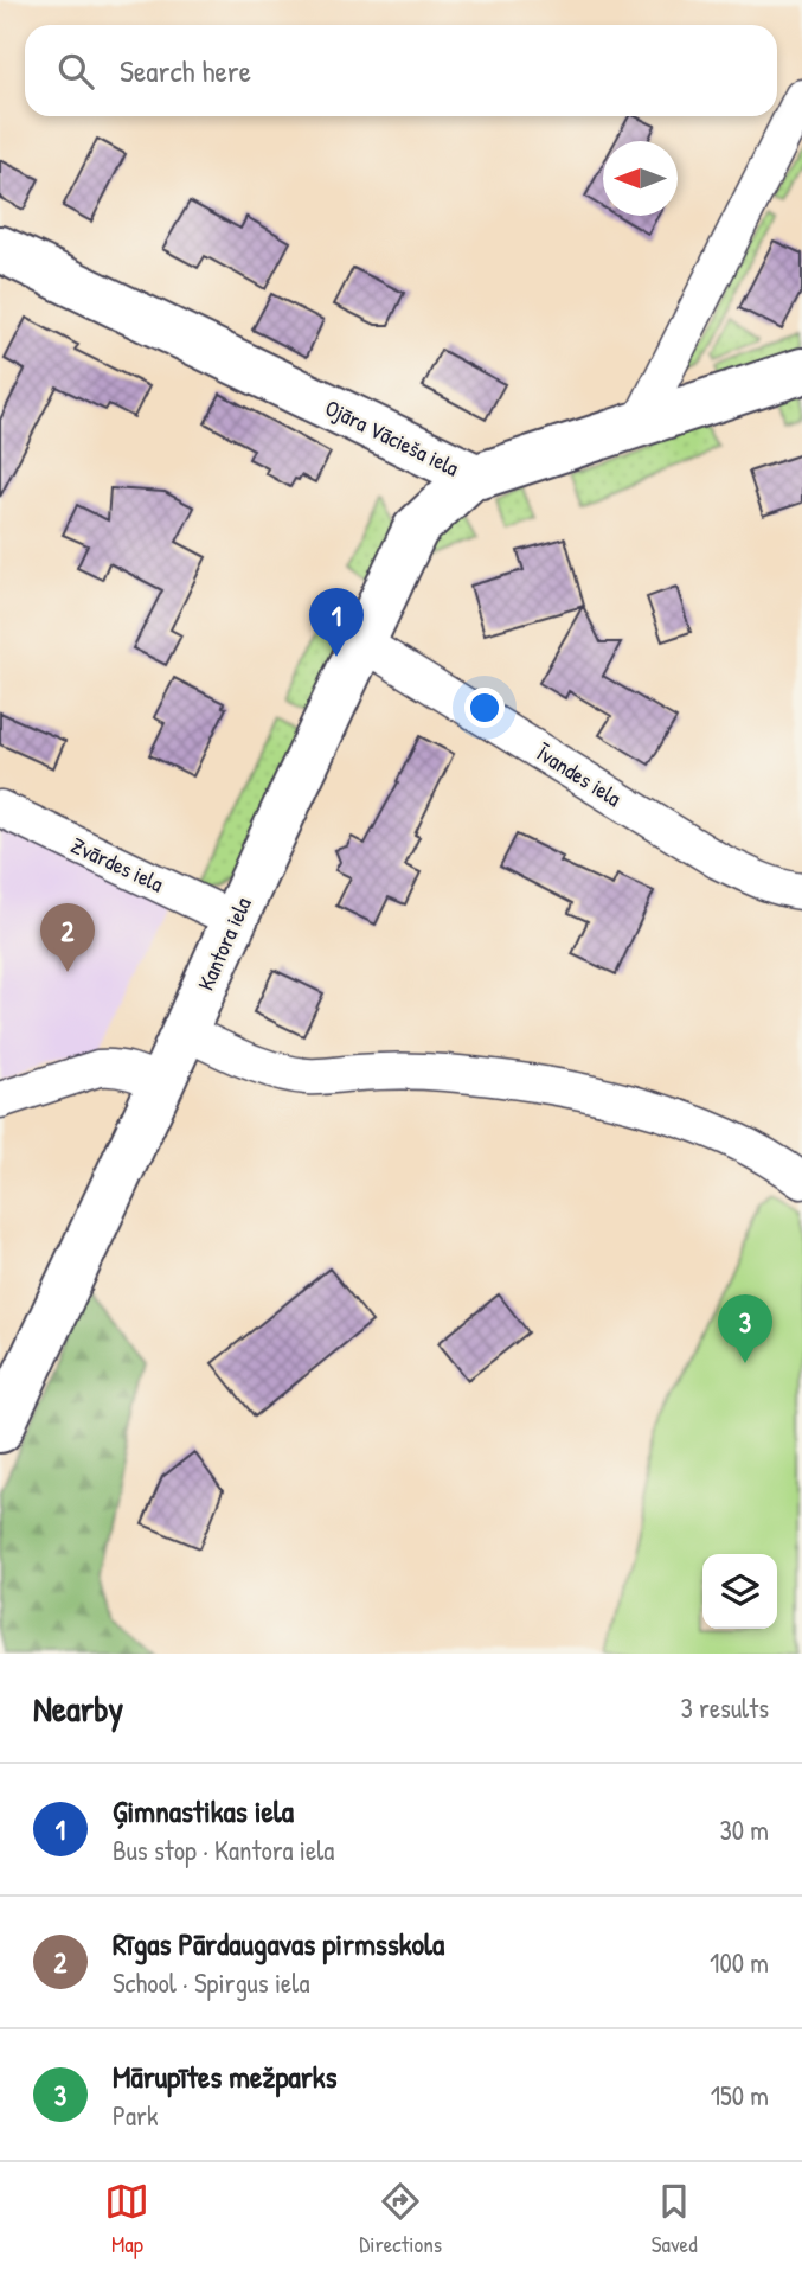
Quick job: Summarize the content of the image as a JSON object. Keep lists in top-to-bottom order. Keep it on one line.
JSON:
{"streets":{"main road":["Ojāra Vācieša iela","Kantora iela"],"street":["Īvandes iela","Zvārdes iela"]},"crossings":[["Ojāra Vācieša iela","Kantora iela"],["Īvandes iela","Kantora iela"],["Zvārdes iela","Kantora iela"]],"north":"left","page":{"search":"Search here","pins":["1","2","3"],"heading":["Nearby","3 results"],"list":[{"mark":"1","name":"Ģimnastikas iela","note":"Bus stop · Kantora iela","value":"30 m"},{"mark":"2","name":"Rīgas Pārdaugavas pirmsskola","note":"School · Spirgus iela","value":"100 m"},{"mark":"3","name":"Mārupītes mežparks","note":"Park","value":"150 m"}],"nav":["Map","Directions","Saved"]}}
